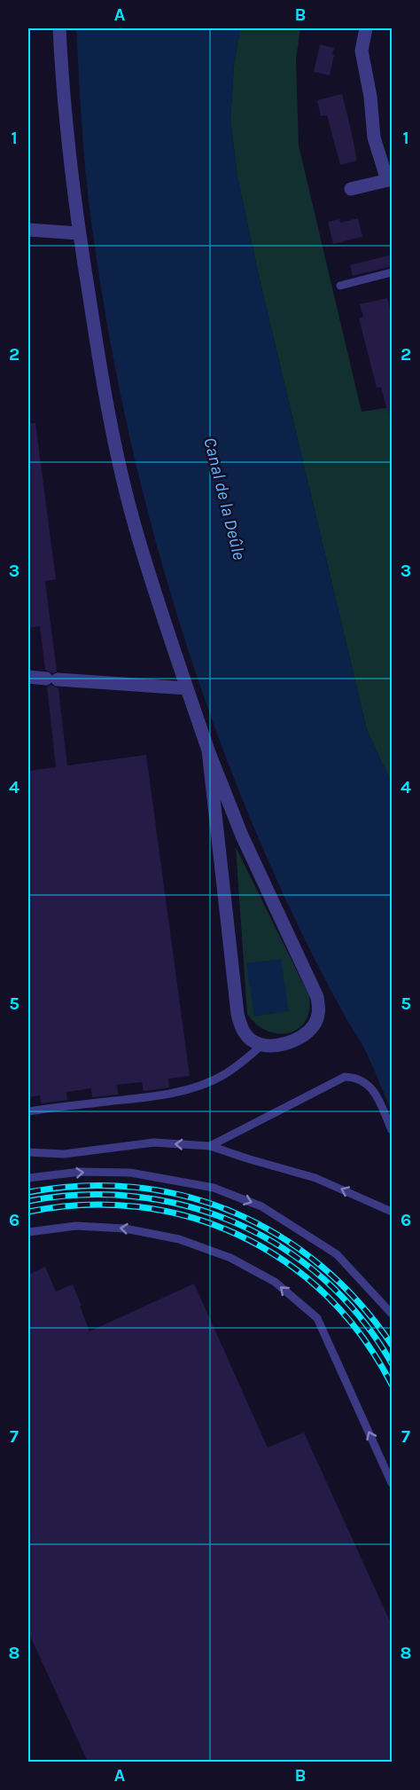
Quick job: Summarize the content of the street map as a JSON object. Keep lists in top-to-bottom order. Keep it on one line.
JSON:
{"water":["Canal de la Deûle"],"grid":{"columns":["A","B"],"rows":["1","2","3","4","5","6","7","8"]}}
